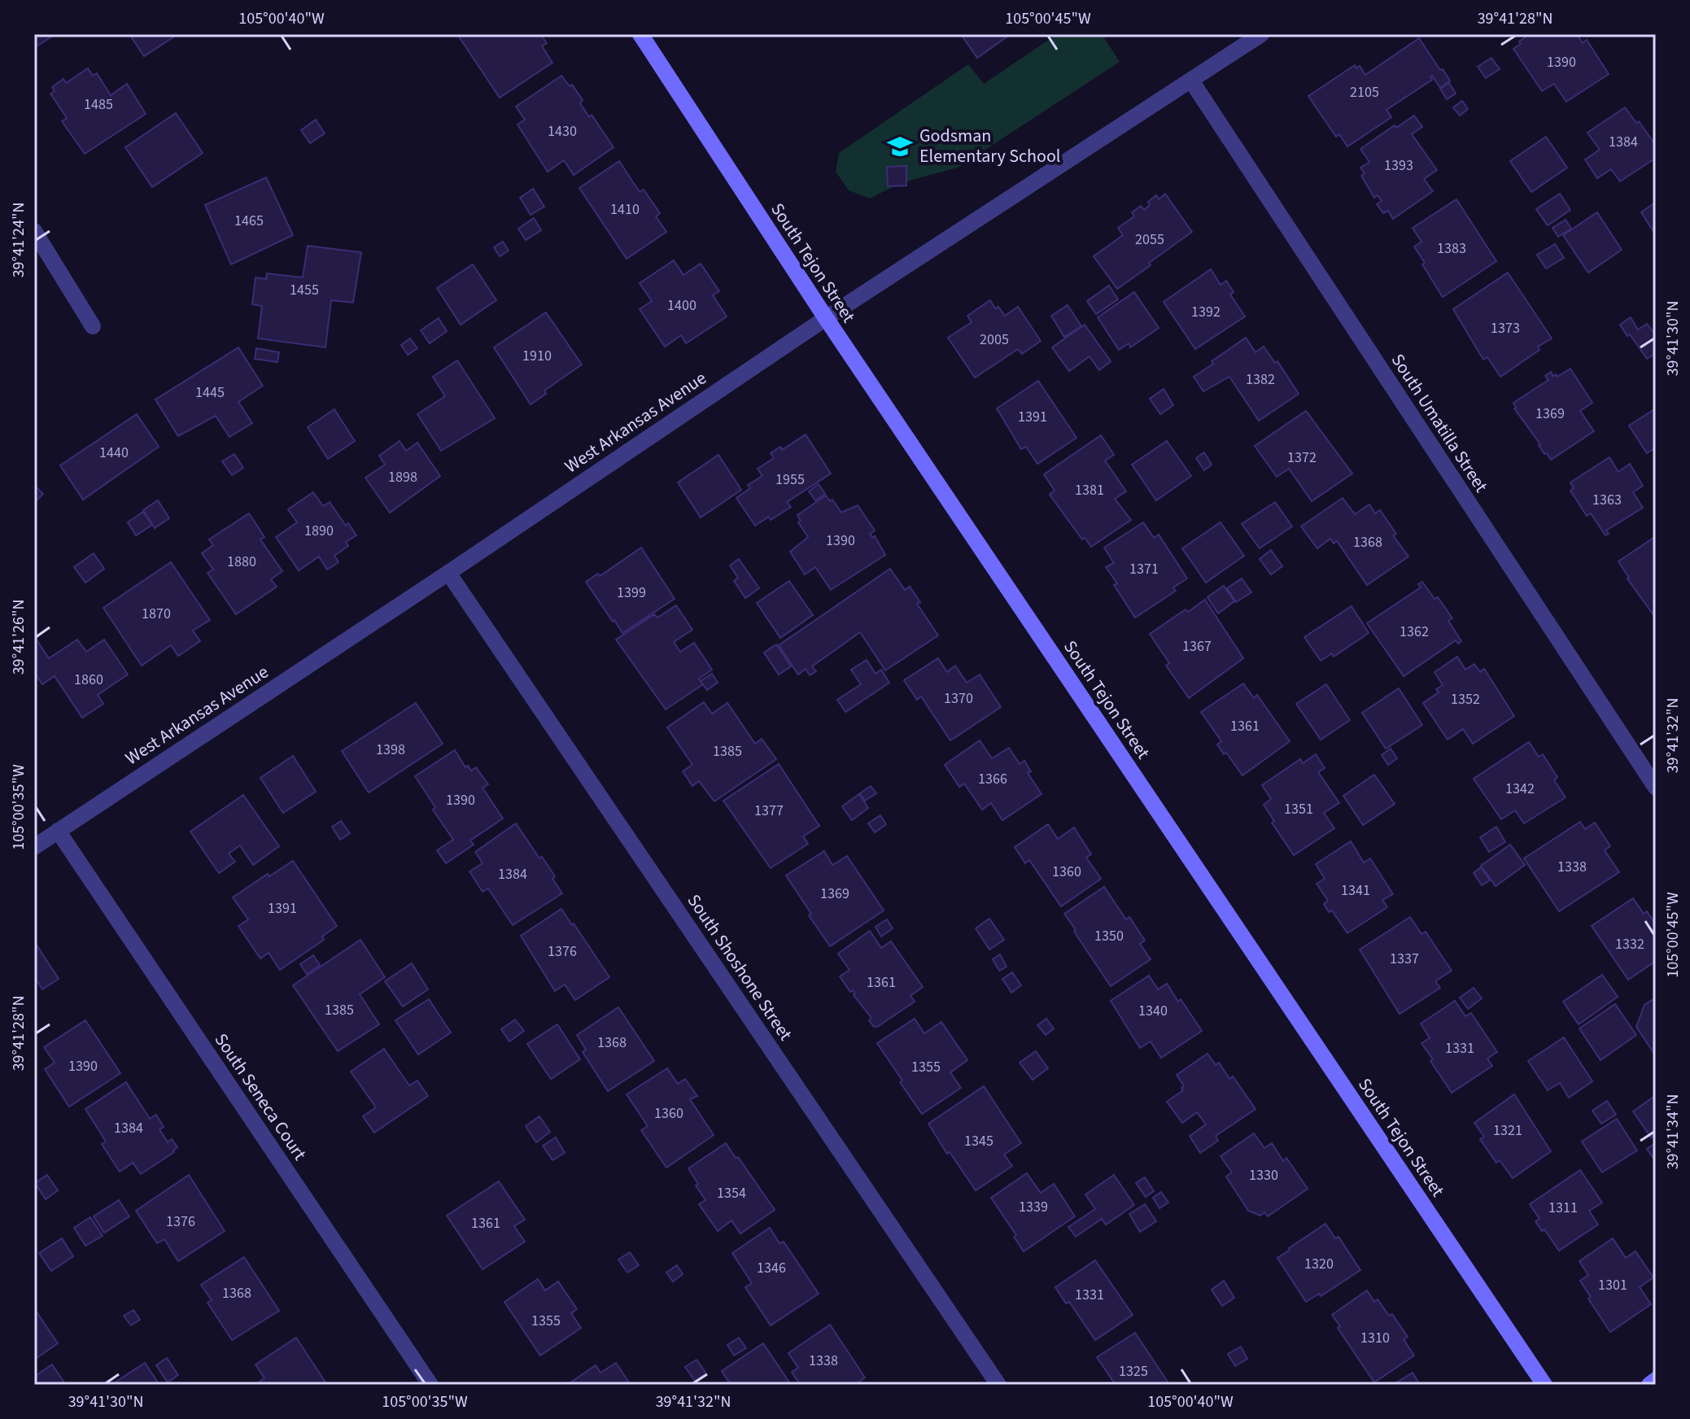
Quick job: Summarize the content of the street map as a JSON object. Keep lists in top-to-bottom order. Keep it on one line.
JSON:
{"streets":{"street":["South Tejon Street","West Arkansas Avenue","South Umatilla Street","South Shoshone Street","South Seneca Court"]},"crossings":[["South Tejon Street","West Arkansas Avenue"],["West Arkansas Avenue","South Umatilla Street"],["West Arkansas Avenue","South Shoshone Street"],["West Arkansas Avenue","South Seneca Court"]],"places":{"school or university":["Godsman Elementary School"]},"house_numbers":["1390","2105","1485","1430","1384","1393","1410","1465","2055","1383","1455","1400","1392","1373","2005","1910","1382","1445","1369","1391","1440","1372","1898","1955","1381","1363","1890","1390","1368","1880","1371","1399","1870","1362","1367","1860","1370","1352","1361","1398","1385","1366","1342","1390","1351","1377","1338","1360","1384","1341","1369","1391","1350","1332","1376","1337","1361","1385","1340","1368","1331","1390","1355","1360","1384","1321","1345","1330","1354","1339","1311","1376","1361","1320","1346","1301","1368","1331","1355","1310","1338","1325"],"coordinates":["105°00'40\"W","105°00'45\"W","39°41'28\"N","39°41'24\"N","39°41'30\"N","39°41'26\"N","39°41'32\"N","105°00'35\"W","39°41'34\"N"]}
